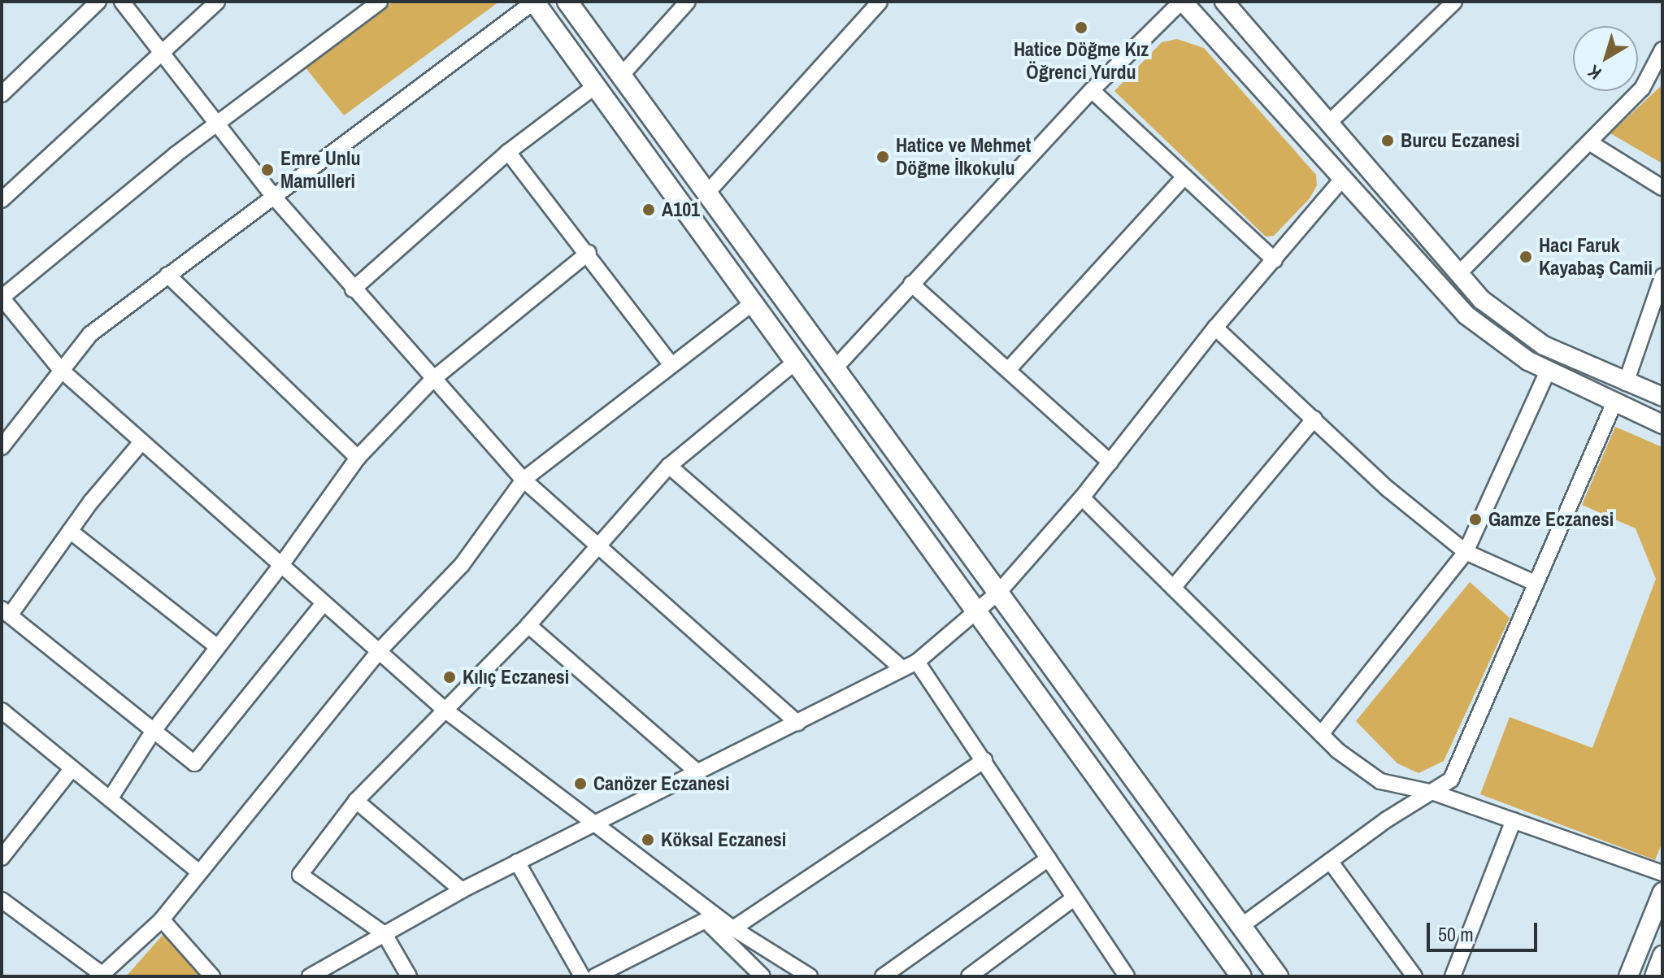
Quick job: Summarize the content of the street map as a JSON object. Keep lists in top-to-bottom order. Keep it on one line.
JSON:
{"places":["Hatice Döğme Kız Öğrenci Yurdu","Burcu Eczanesi","Hatice ve Mehmet Döğme İlkokulu","Emre Unlu Mamulleri","A101","Hacı Faruk Kayabaş Camii","Gamze Eczanesi","Kılıç Eczanesi","Canözer Eczanesi","Köksal Eczanesi"],"scale_bar":"50 m","north":"bottom left"}
